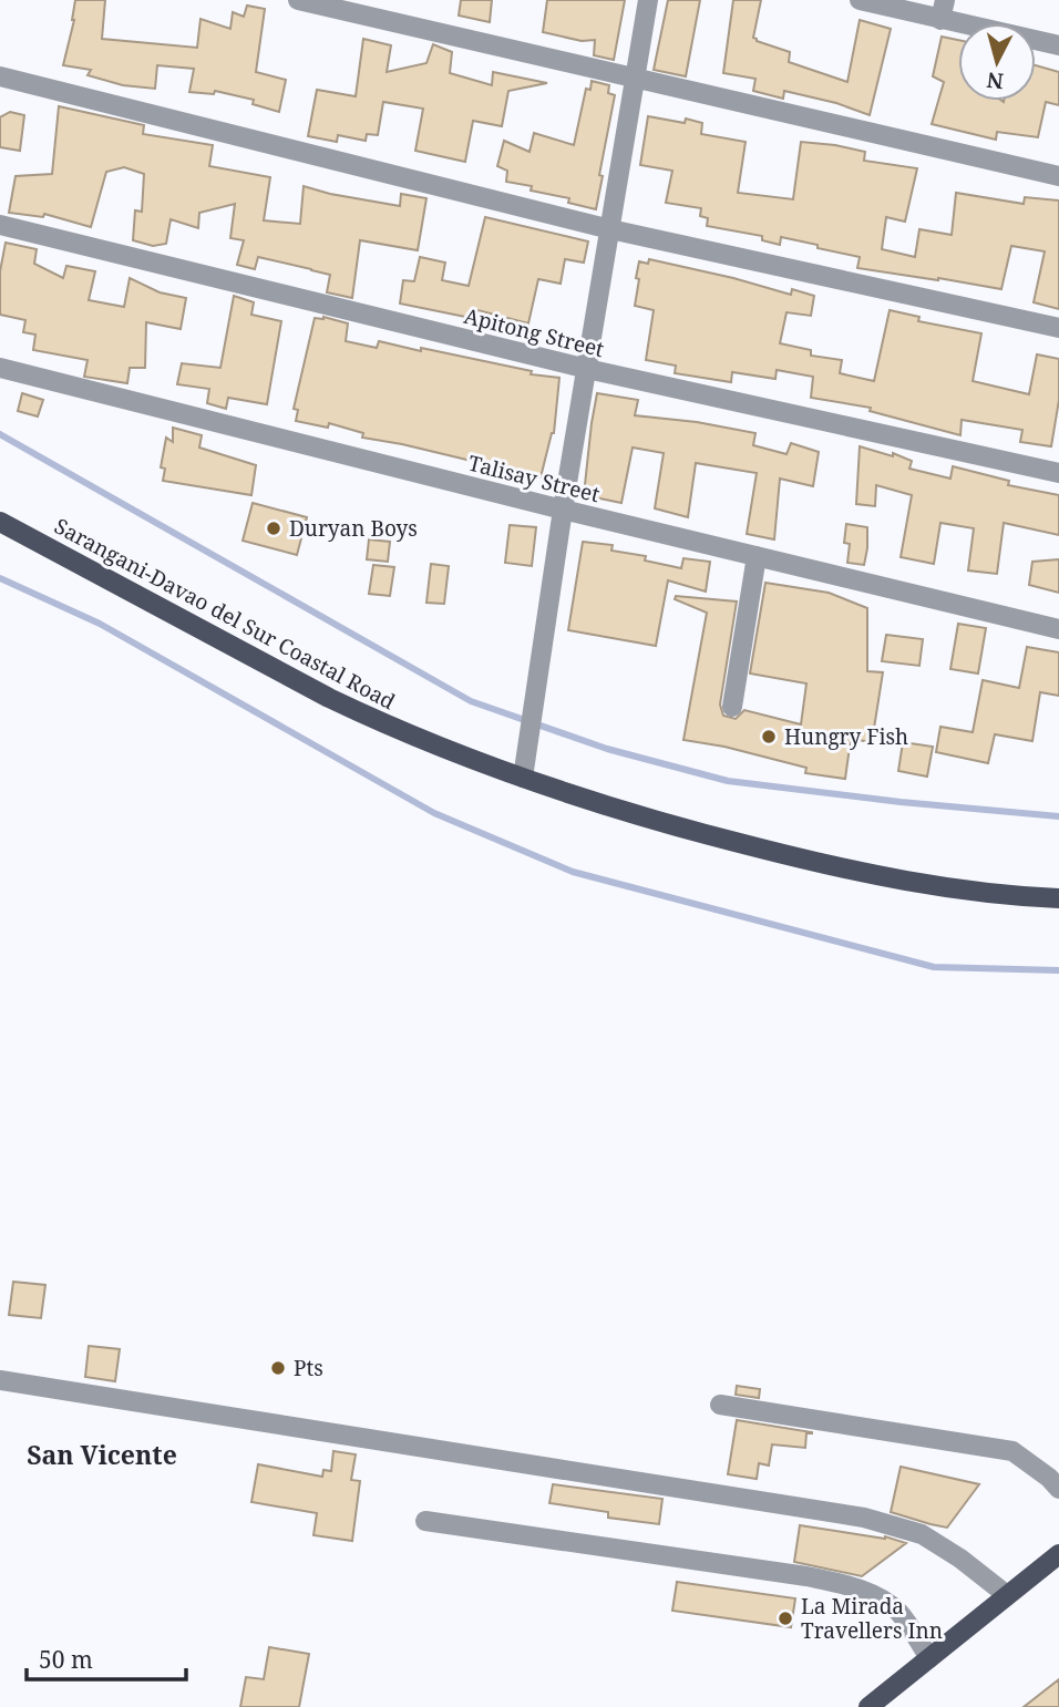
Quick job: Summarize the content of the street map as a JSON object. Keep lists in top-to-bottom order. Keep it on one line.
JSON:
{"streets":{"main road":["Sarangani-Davao del Sur Coastal Road"],"street":["Apitong Street","Talisay Street"]},"districts":["San Vicente"],"places":["Duryan Boys","Hungry Fish","Pts","La Mirada Travellers Inn"],"scale_bar":"50 m","north":"bottom"}
